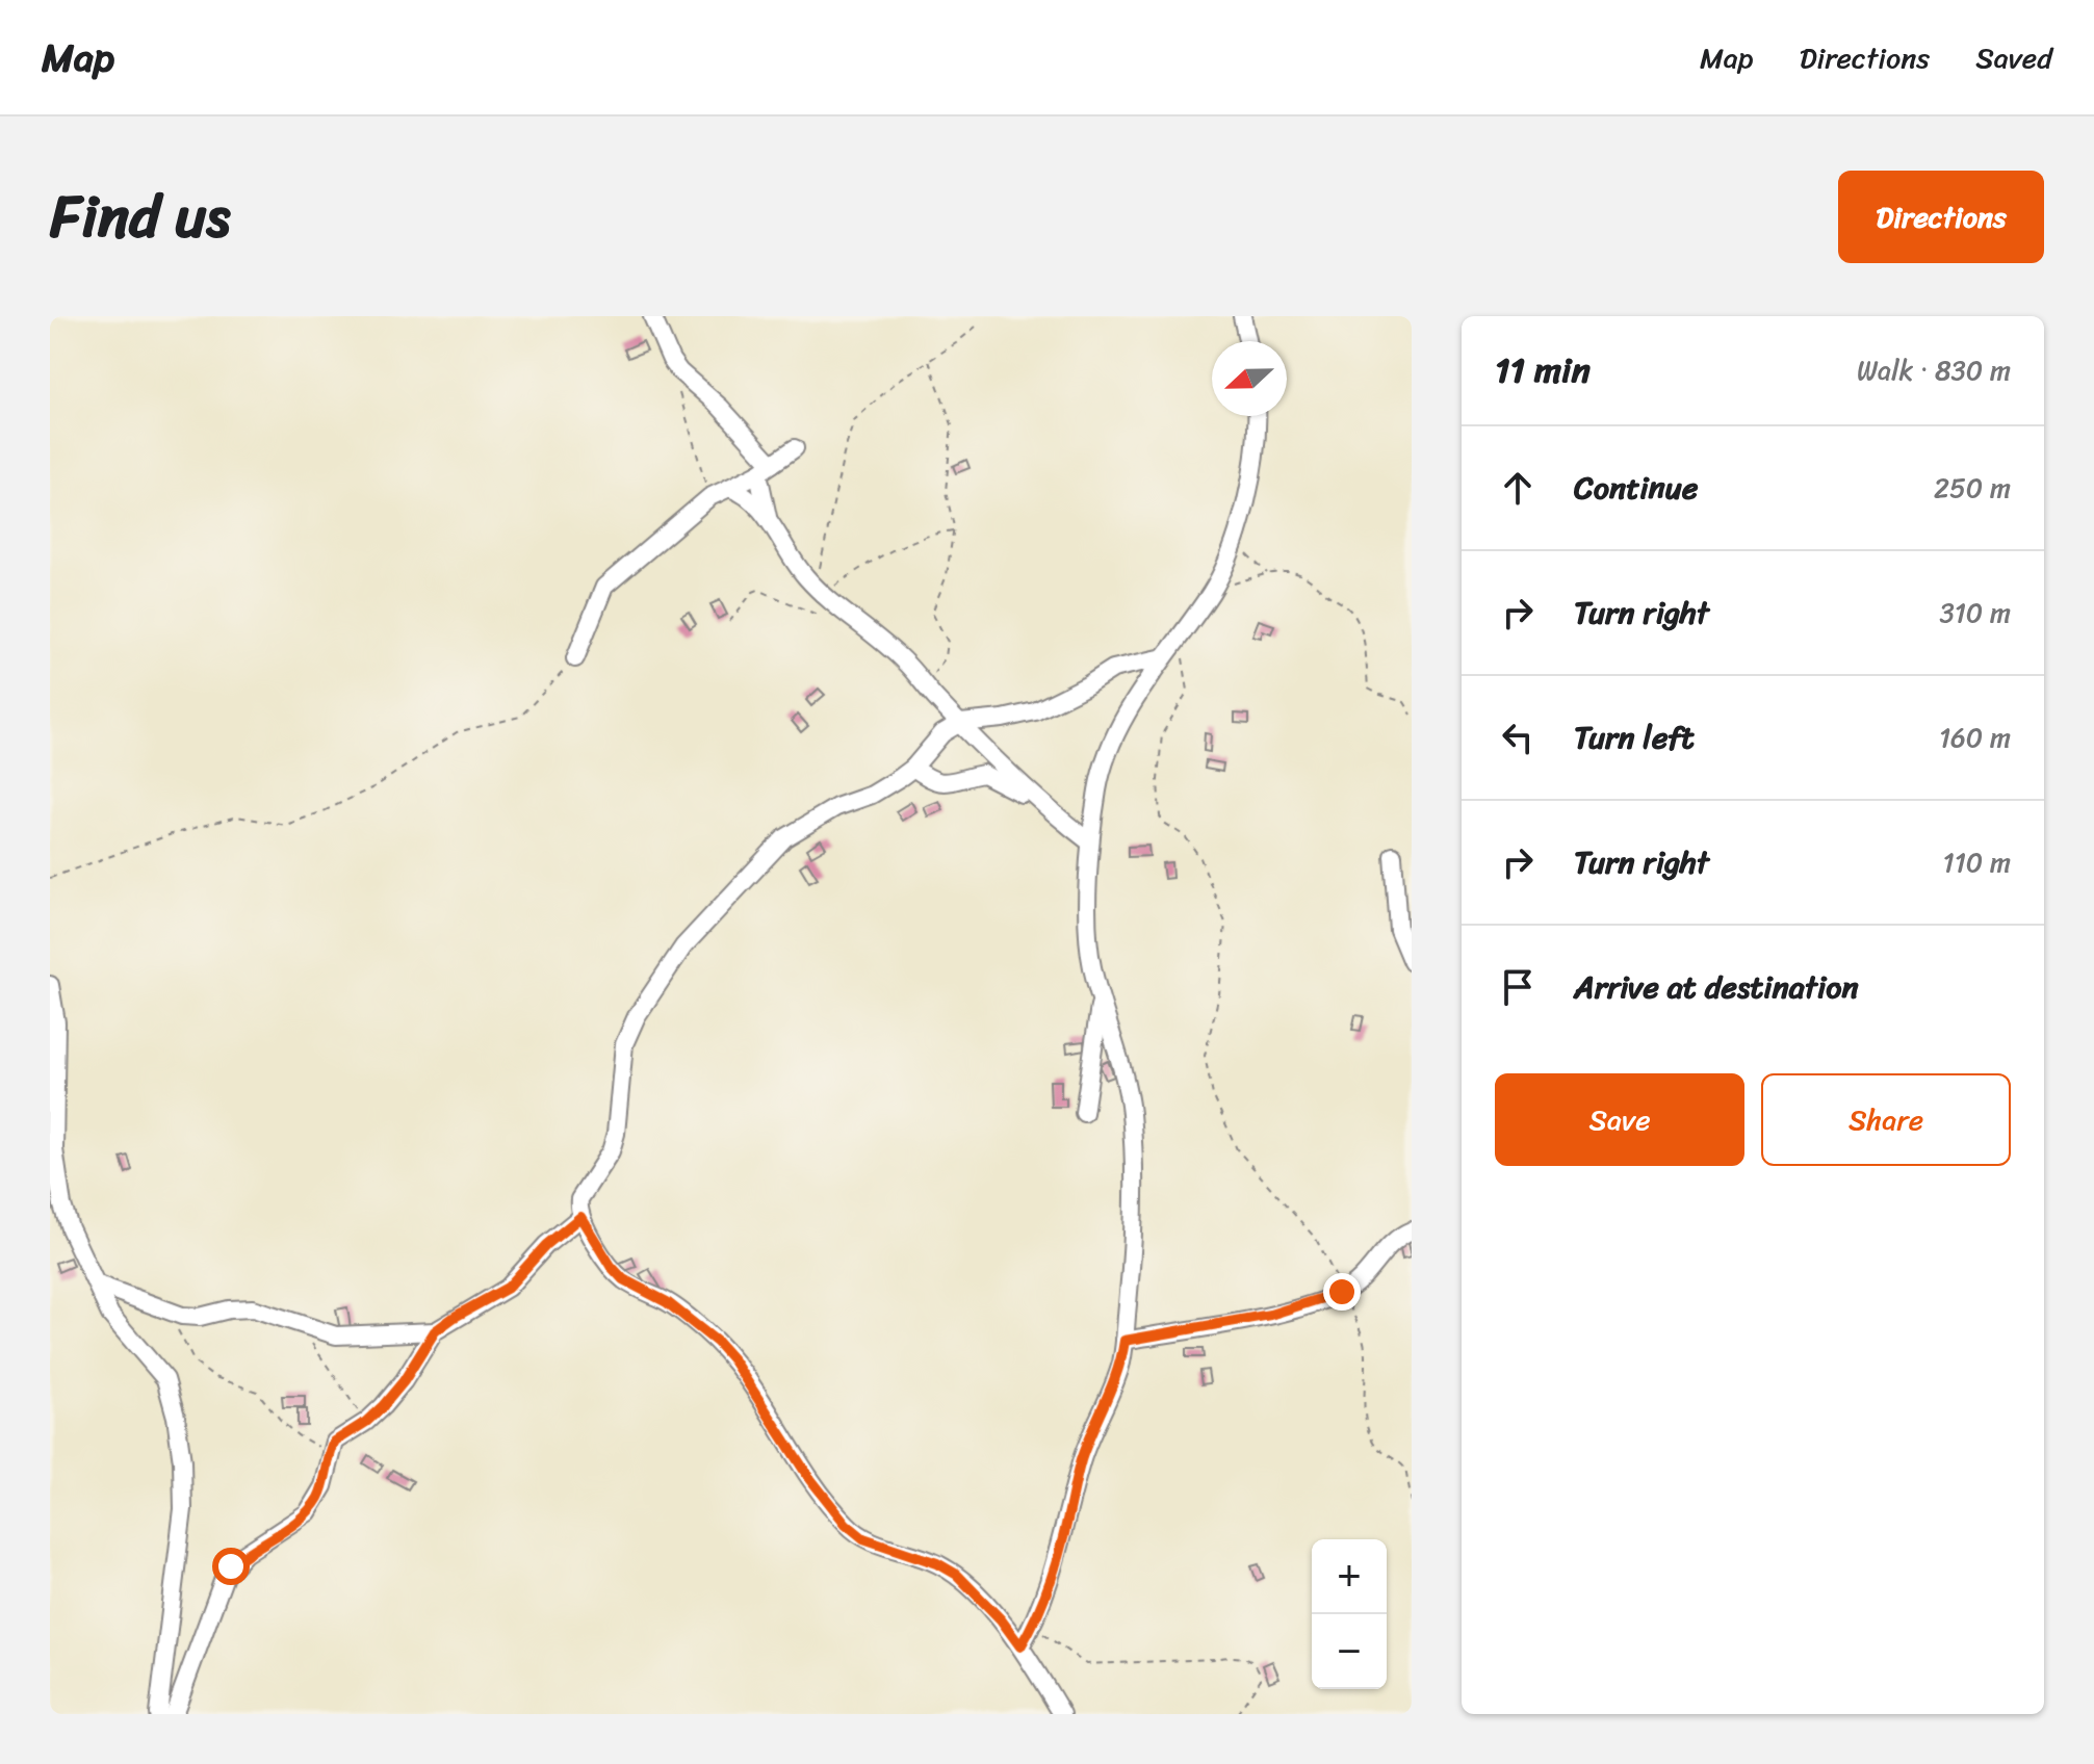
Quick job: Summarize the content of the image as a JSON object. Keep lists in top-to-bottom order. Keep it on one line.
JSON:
{"north":"left","page":{"header":"Map","nav":["Map","Directions","Saved"],"title":"Find us","buttons":["Directions",["Save","Share"]],"heading":["11 min","Walk · 830 m"],"list":[["Continue","250 m"],["Turn right","310 m"],["Turn left","160 m"],["Turn right","110 m"],"Arrive at destination"],"map_buttons":["+","−"]}}
